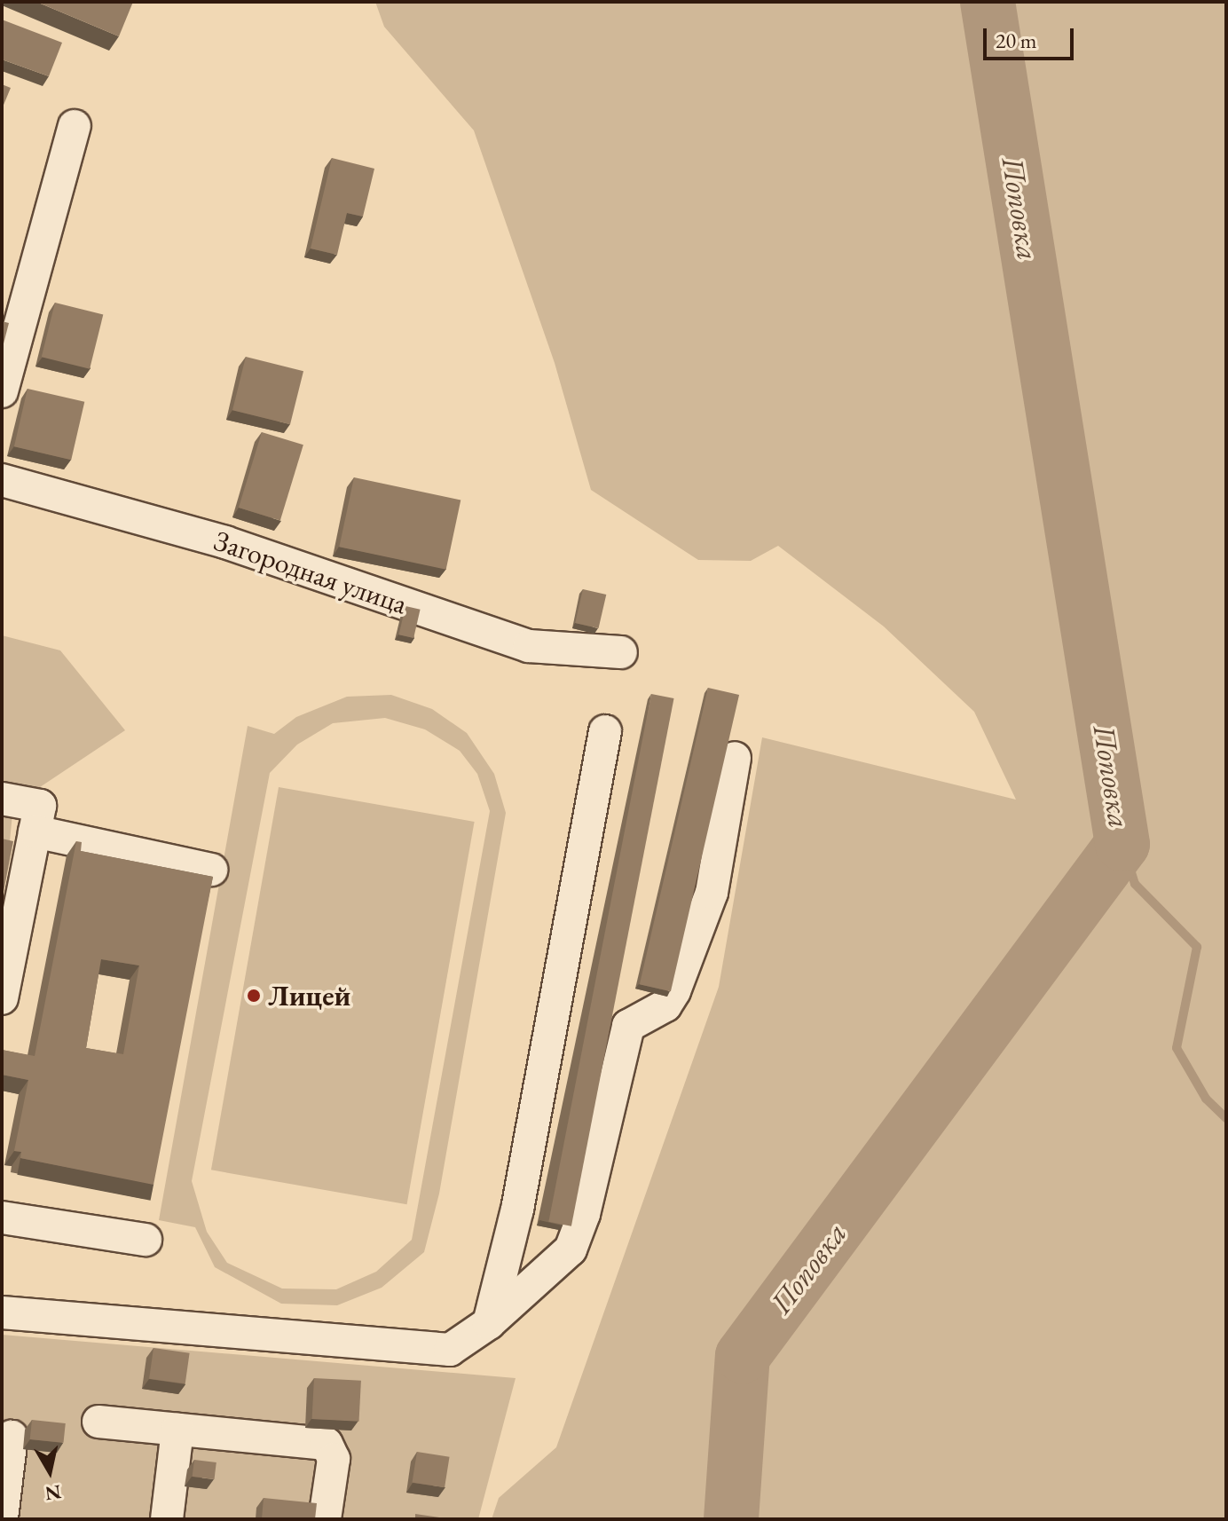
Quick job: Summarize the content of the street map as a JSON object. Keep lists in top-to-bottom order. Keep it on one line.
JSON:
{"streets":{"street":["Загородная улица"]},"water":["Поповка"],"places":["Лицей"],"scale_bar":"20 m","north":"bottom"}
